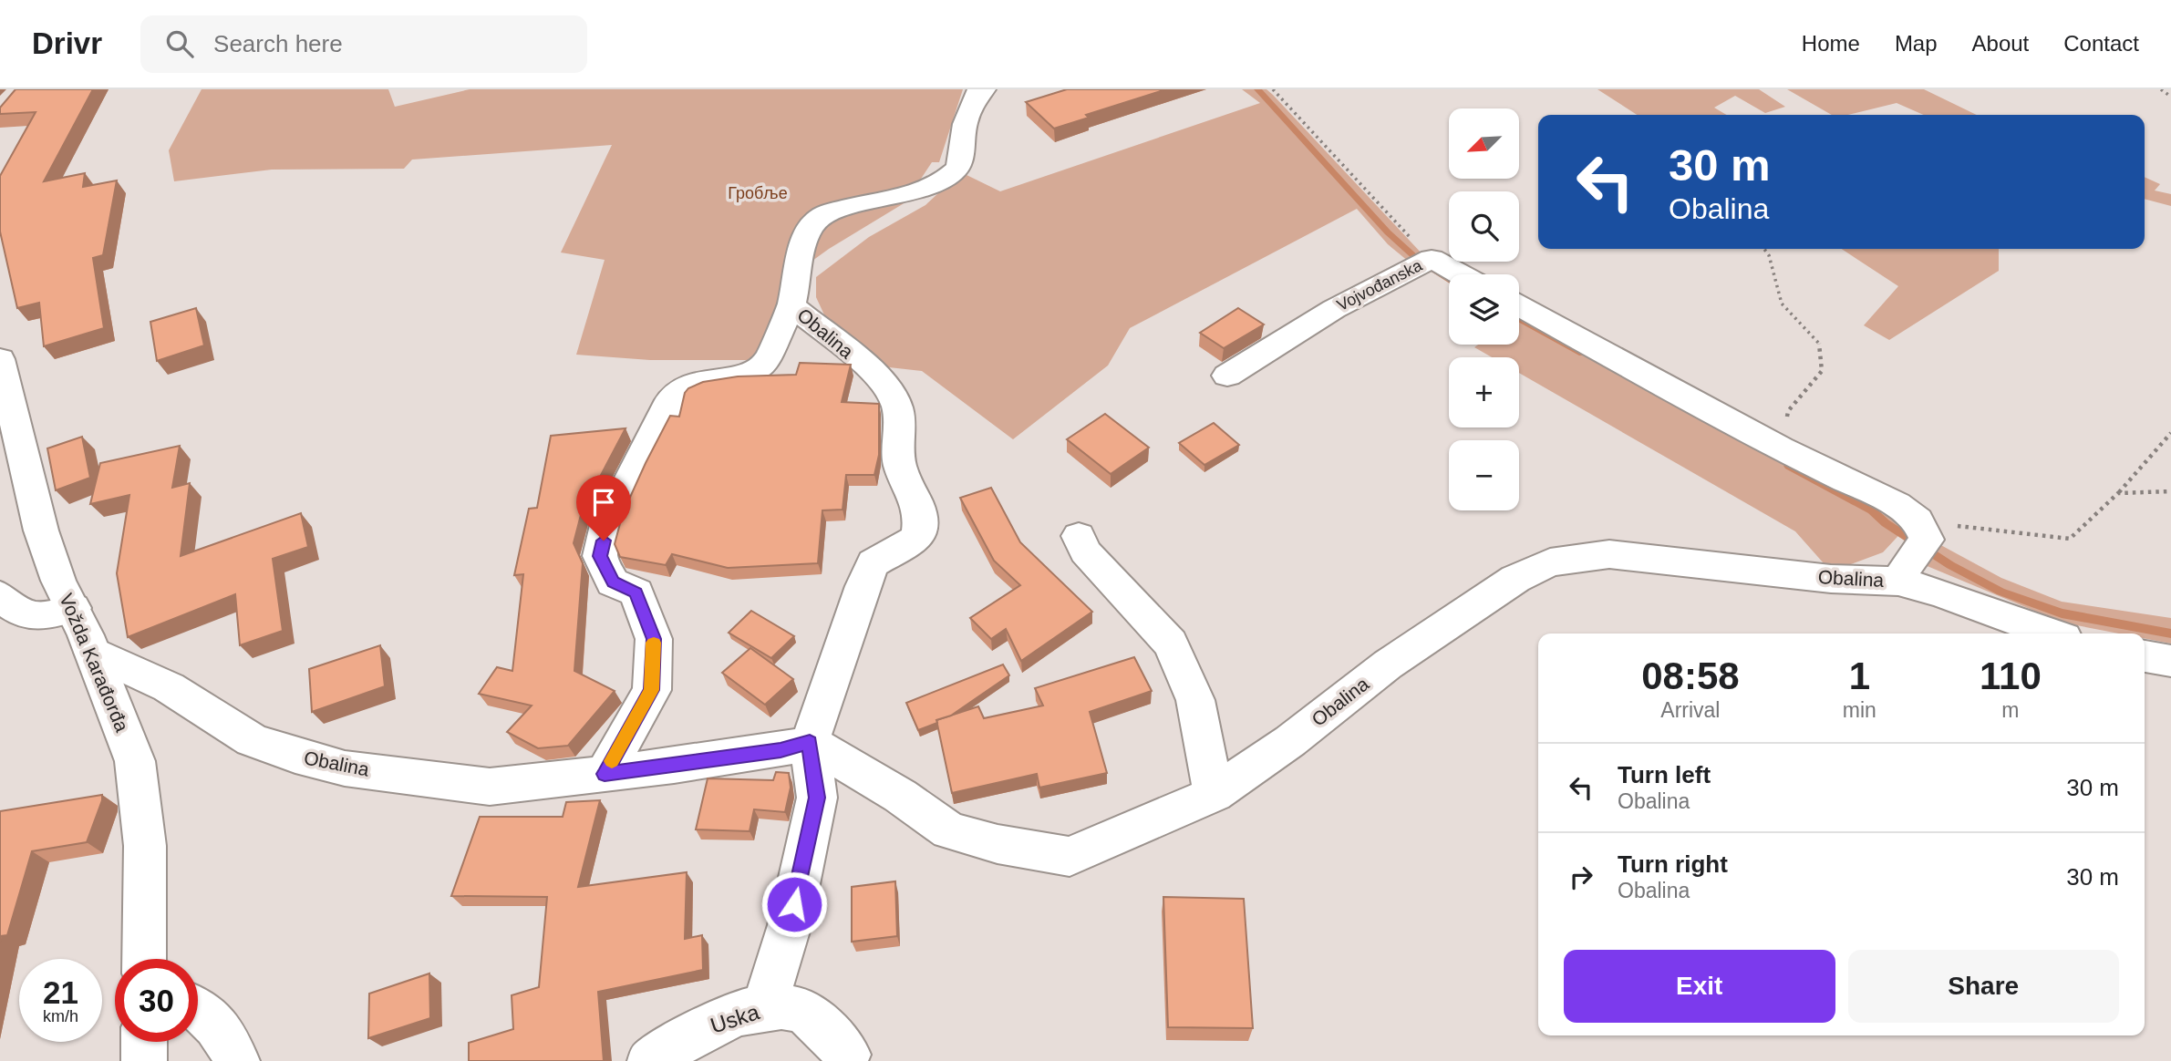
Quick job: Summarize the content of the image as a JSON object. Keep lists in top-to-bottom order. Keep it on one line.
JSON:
{"streets":{"street":["Vojvođanska","Obalina","Vožda Karađorđa","Uska"]},"crossings":[["Obalina","Vožda Karađorđa"]],"parks":["Гробље"],"north":"bottom left","page":{"header":"Drivr","search":"Search here","nav":["Home","Map","About","Contact"],"map_buttons":["+","−"],"turn":["30 m","Obalina"],"eta":["08:58","Arrival","1","min","110","m"],"list":[{"name":"Turn left","note":"Obalina","value":"30 m"},{"name":"Turn right","note":"Obalina","value":"30 m"}],"buttons":["Exit","Share"],"speed":"21 km/h","limit":"30"}}
